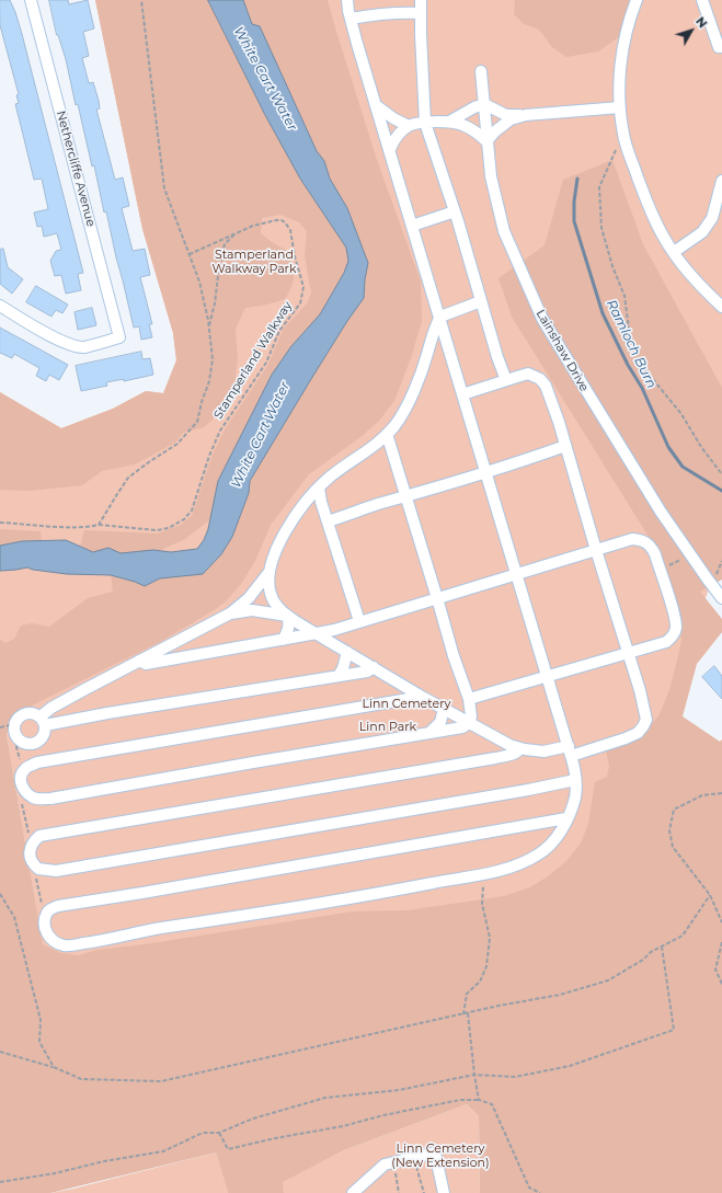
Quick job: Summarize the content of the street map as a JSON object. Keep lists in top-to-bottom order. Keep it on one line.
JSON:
{"streets":{"street":["Nethercliffe Avenue","Lainshaw Drive"],"path":["Stamperland Walkway"]},"water":["White Cart Water","Ramloch Burn"],"parks":["Stamperland Walkway Park","Linn Cemetery","Linn Park","Linn Cemetery (New Extension)"],"north":"top right"}
